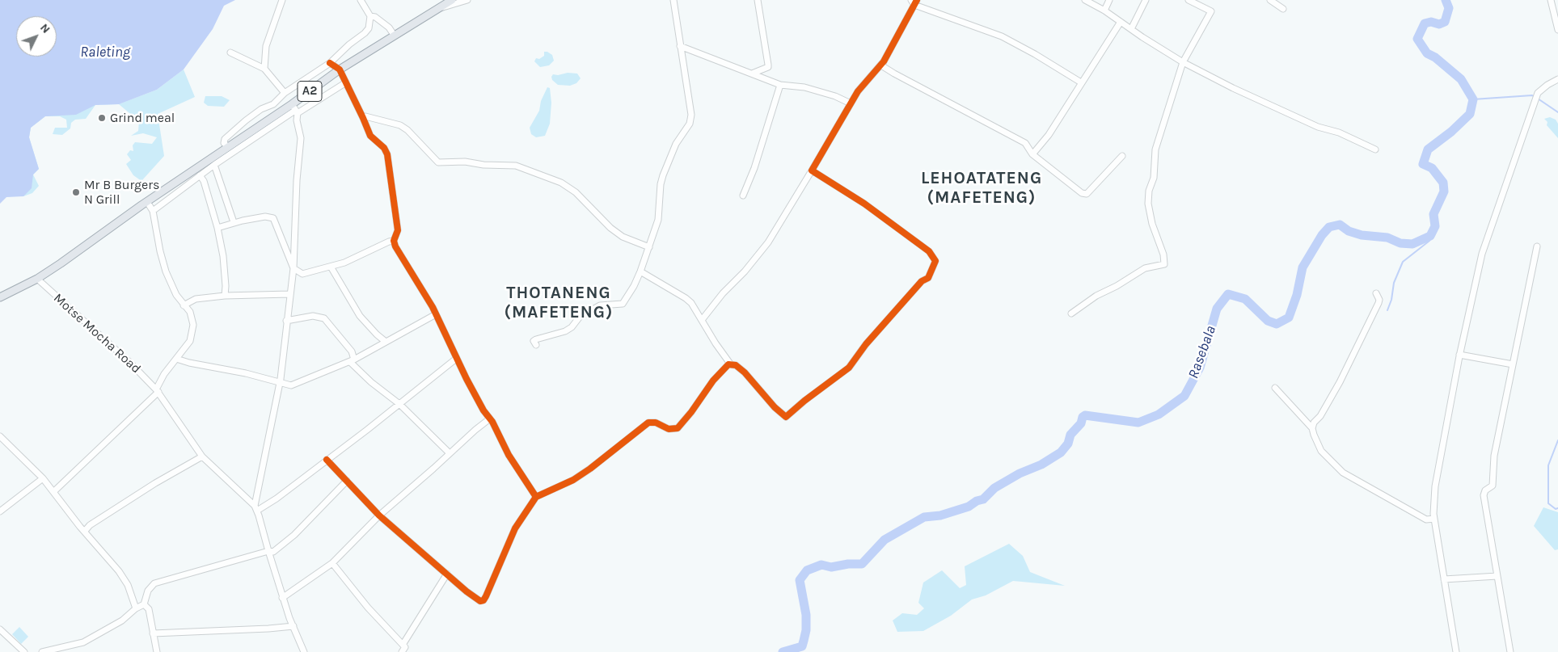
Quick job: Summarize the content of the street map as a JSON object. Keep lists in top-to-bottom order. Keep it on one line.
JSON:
{"streets":{"main road":["A2"],"street":["Motse Mocha Road"]},"crossings":[["A2","Motse Mocha Road"]],"districts":["LEHOATATENG (MAFETENG)","THOTANENG (MAFETENG)"],"water":["Raleting","Rasebala"],"places":["Grind meal","Mr B Burgers N Grill"],"north":"top right"}
